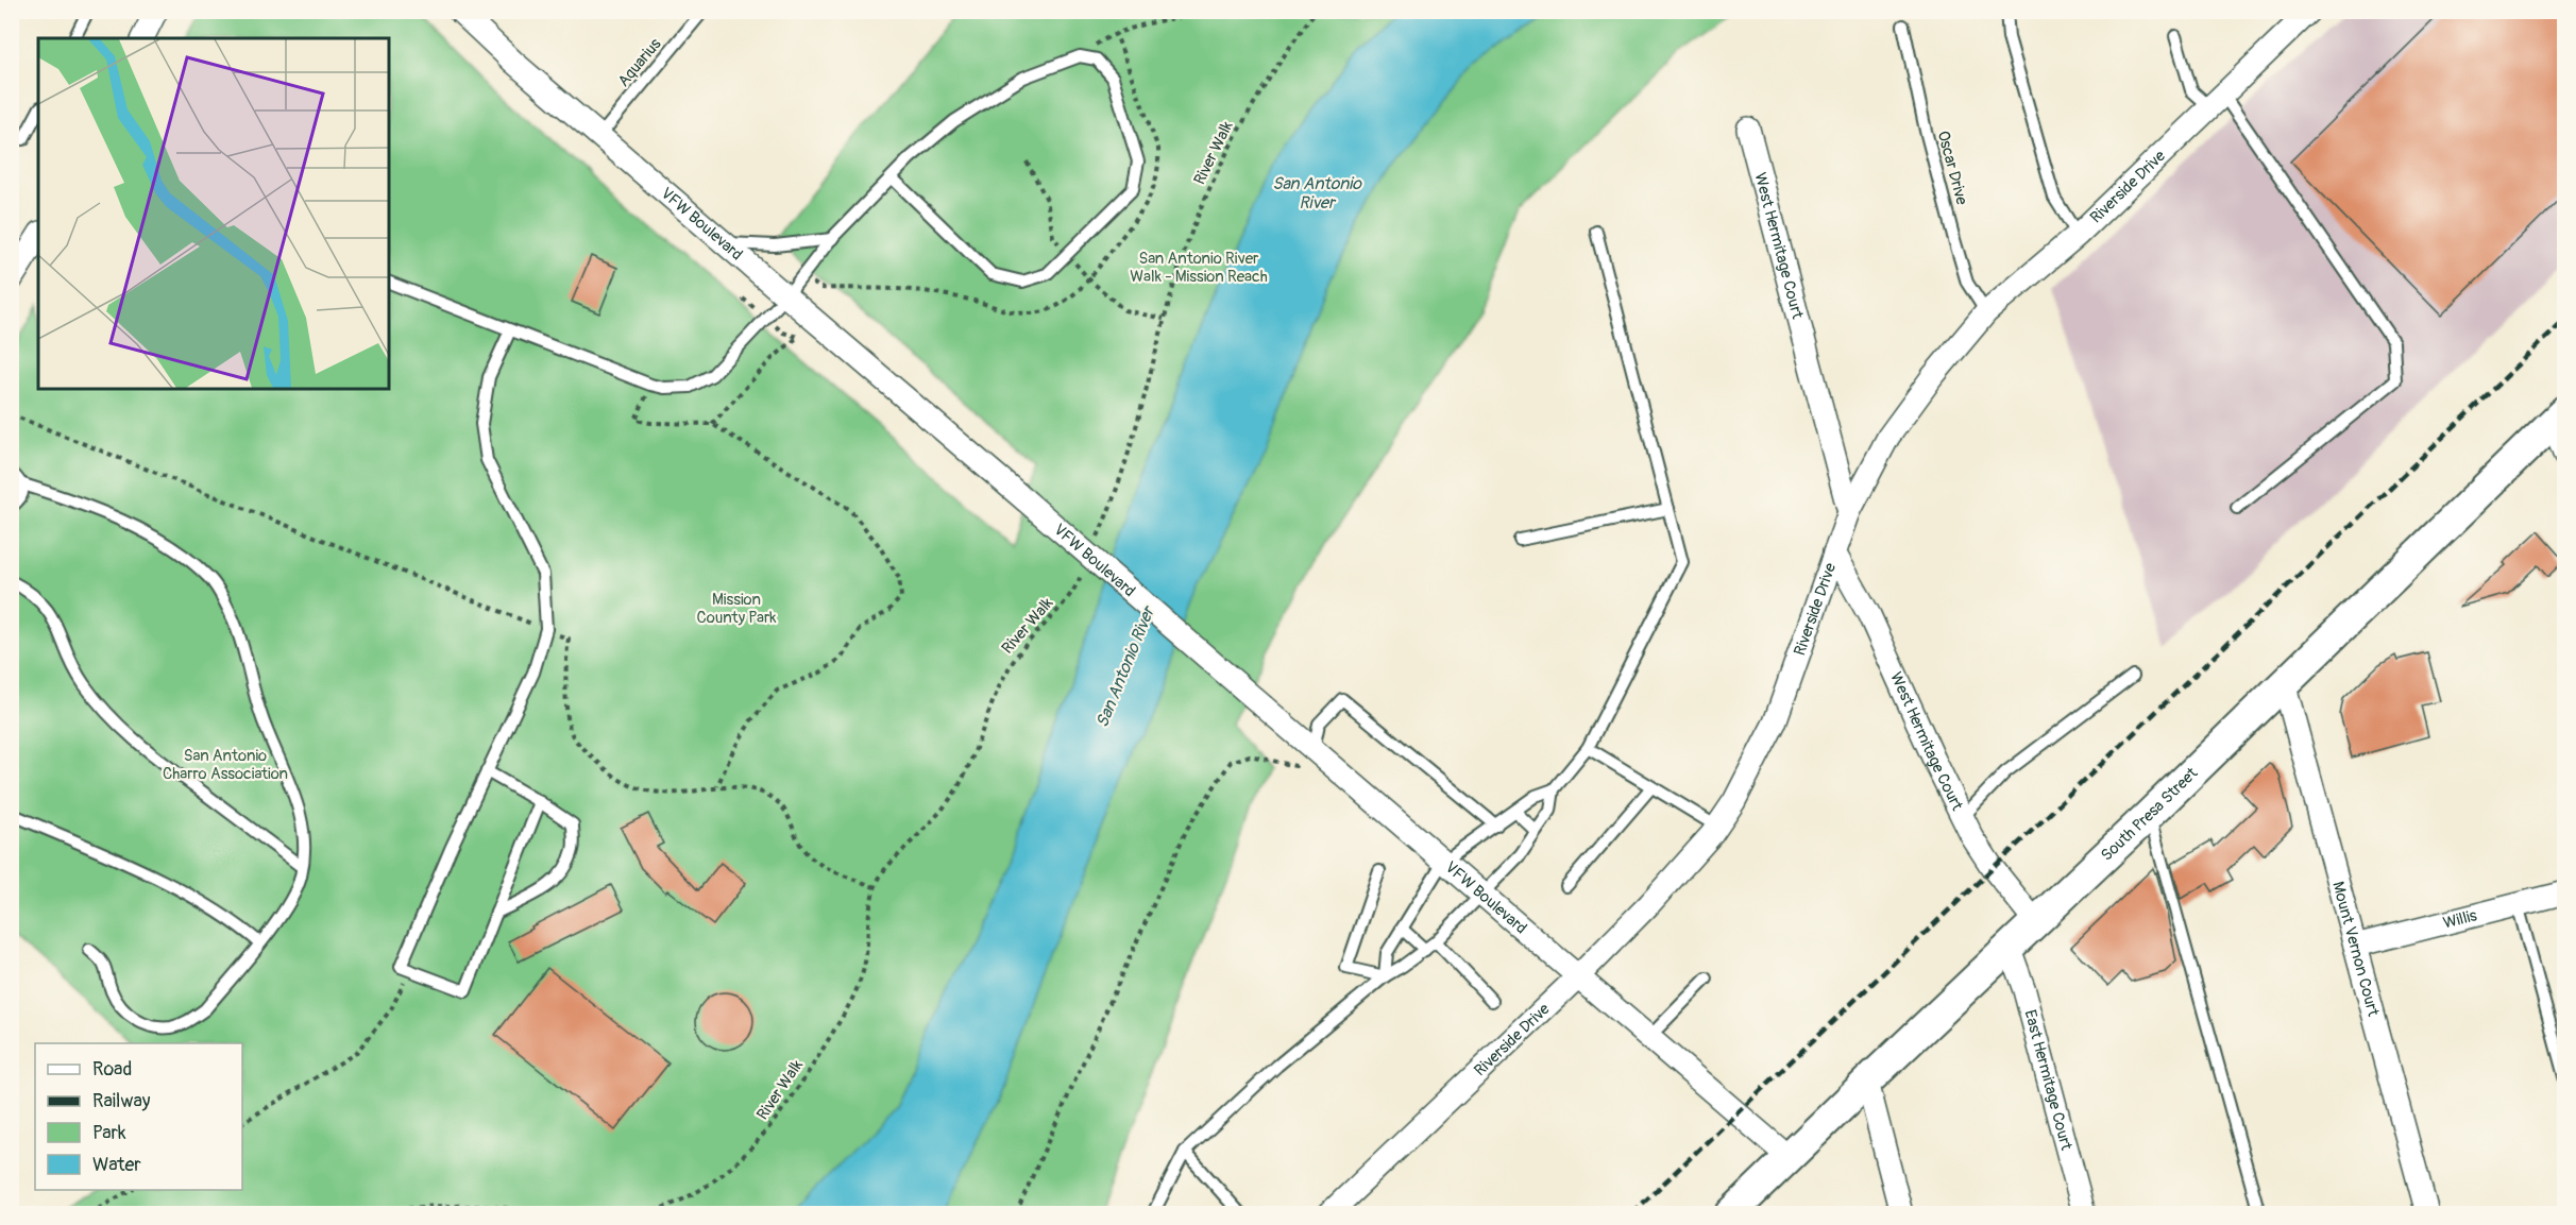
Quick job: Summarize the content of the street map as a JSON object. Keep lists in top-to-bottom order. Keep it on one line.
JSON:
{"streets":{"main road":["South Presa Street"],"street":["Riverside Drive","VFW Boulevard","West Hermitage Court","Willis","Mount Vernon Court","East Hermitage Court"],"lane":["Aquarius","Oscar Drive"],"path":["River Walk"]},"crossings":[["Aquarius","VFW Boulevard"],["Oscar Drive","Riverside Drive"],["Riverside Drive","VFW Boulevard"],["Riverside Drive","West Hermitage Court"],["VFW Boulevard","South Presa Street"],["West Hermitage Court","South Presa Street"],["South Presa Street","Mount Vernon Court"],["South Presa Street","East Hermitage Court"],["Willis","Mount Vernon Court"]],"water":["San Antonio River"],"parks":["San Antonio River Walk - Mission Reach","Mission County Park","San Antonio Charro Association"],"legend":["Road","Railway","Park","Water"]}
